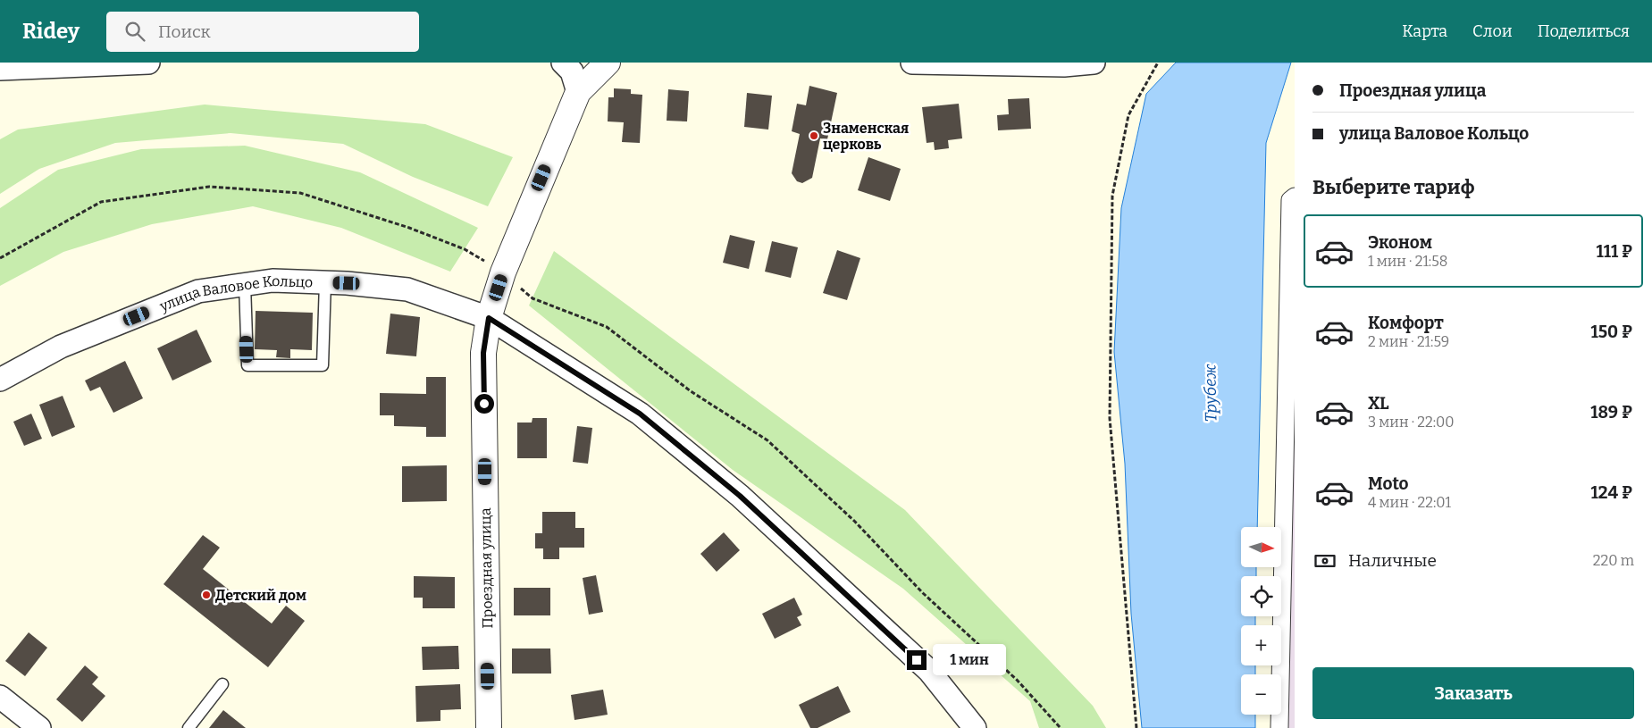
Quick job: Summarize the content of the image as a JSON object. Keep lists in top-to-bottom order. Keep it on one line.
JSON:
{"streets":{"street":["улица Валовое Кольцо","Проездная улица"]},"crossings":[["улица Валовое Кольцо","Проездная улица"]],"water":["Трубеж"],"places":["Знаменская церковь","Детский дом"],"north":"right","page":{"header":"Ridey","search":"Поиск","nav":["Карта","Слои","Поделиться"],"banner":["Проездная улица","улица Валовое Кольцо"],"heading":"Выберите тариф","list":[{"name":"Эконом","note":"1 мин · 21:58","value":"111 ₽"},{"name":"Комфорт","note":"2 мин · 21:59","value":"150 ₽"},{"name":"XL","note":"3 мин · 22:00","value":"189 ₽"},{"name":"Moto","note":"4 мин · 22:01","value":"124 ₽"}],"map_buttons":["+","−"],"pay":["Наличные","220 m"],"bubble":"1 мин","buttons":"Заказать"}}
